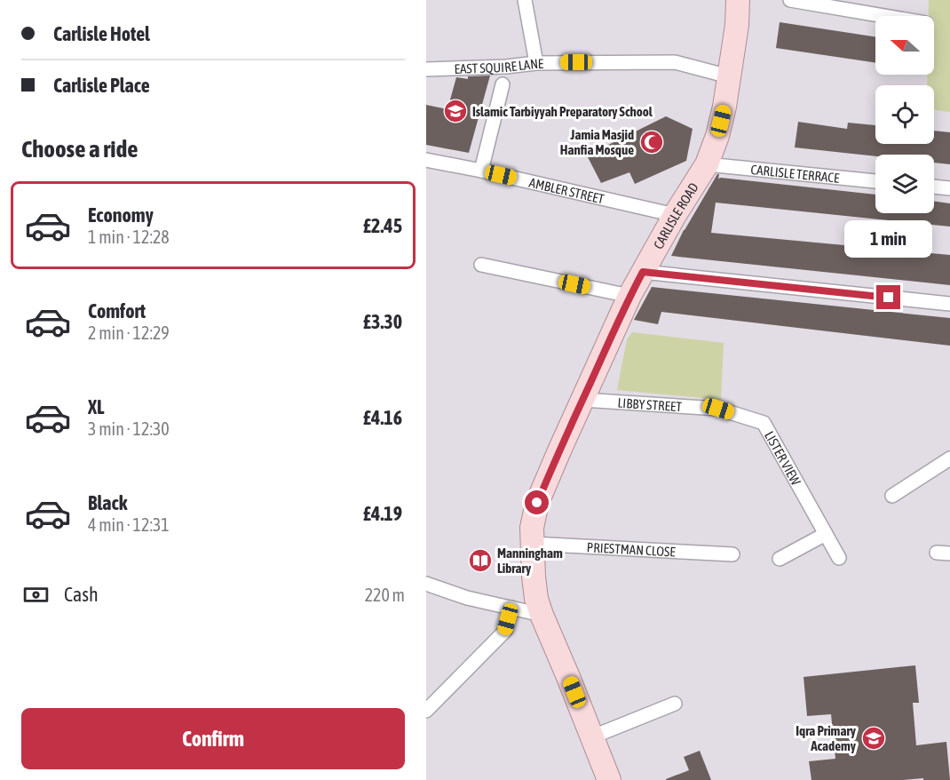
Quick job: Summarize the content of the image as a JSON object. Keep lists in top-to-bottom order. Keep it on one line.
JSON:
{"streets":{"main road":["CARLISLE ROAD"],"street":["EAST SQUIRE LANE","CARLISLE TERRACE","AMBLER STREET","LIBBY STREET","LISTER VIEW","PRIESTMAN CLOSE"]},"crossings":[["EAST SQUIRE LANE","CARLISLE ROAD"],["CARLISLE TERRACE","CARLISLE ROAD"],["AMBLER STREET","CARLISLE ROAD"],["CARLISLE ROAD","LIBBY STREET"],["CARLISLE ROAD","PRIESTMAN CLOSE"],["LIBBY STREET","LISTER VIEW"]],"places":{"school or university":["Islamic Tarbiyyah Preparatory School","Iqra Primary Academy"],"mosque":["Jamia Masjid Hanfia Mosque"],"library":["Manningham Library"]},"north":"left","page":{"banner":["Carlisle Hotel","Carlisle Place"],"heading":"Choose a ride","list":[{"name":"Economy","note":"1 min · 12:28","value":"£2.45"},{"name":"Comfort","note":"2 min · 12:29","value":"£3.30"},{"name":"XL","note":"3 min · 12:30","value":"£4.16"},{"name":"Black","note":"4 min · 12:31","value":"£4.19"}],"bubble":"1 min","pay":["Cash","220 m"],"buttons":"Confirm"}}
